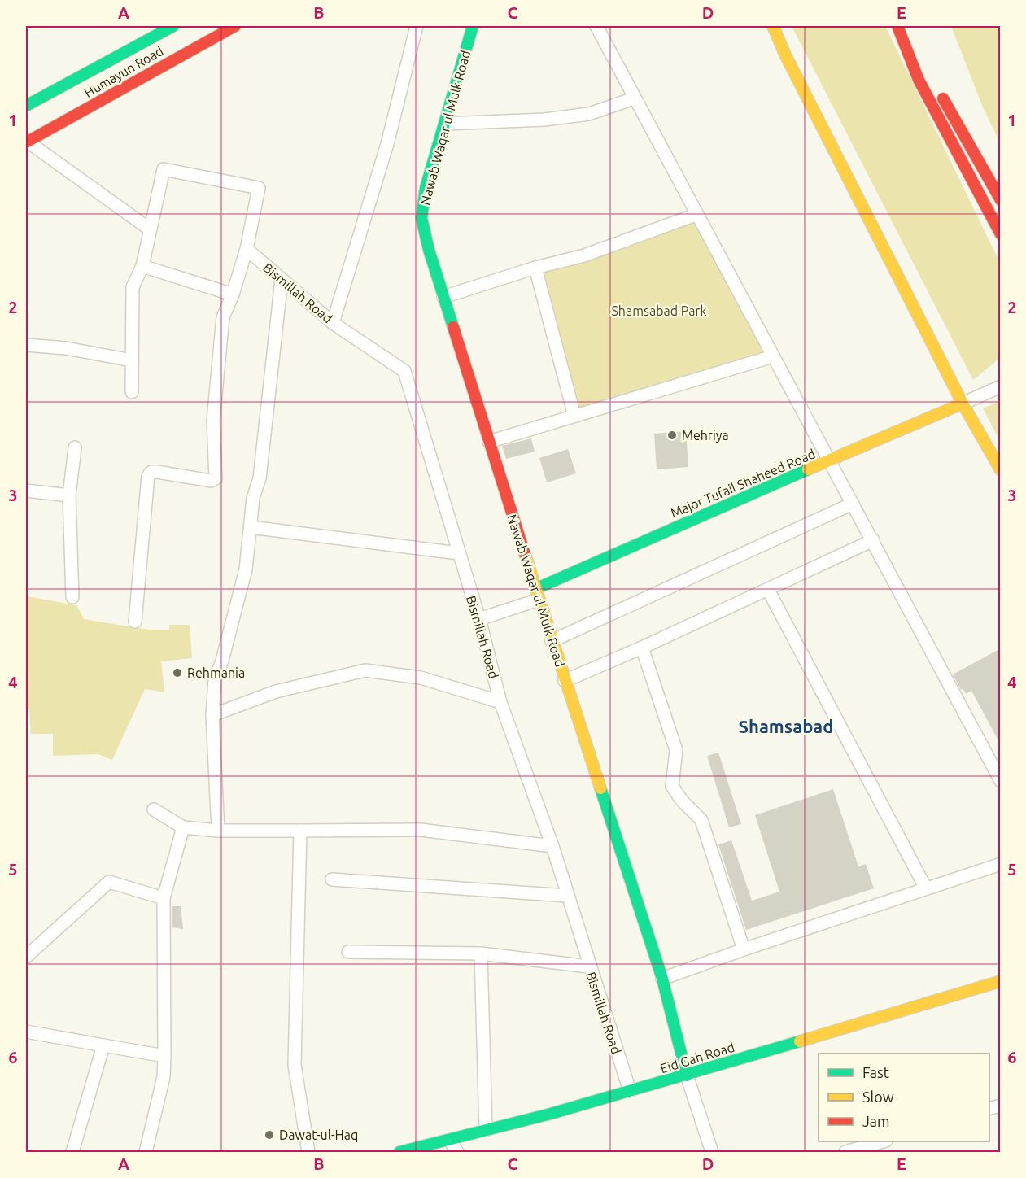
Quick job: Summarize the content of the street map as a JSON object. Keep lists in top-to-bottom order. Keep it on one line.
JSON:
{"streets":{"street":["Humayun Road","Nawab Waqar ul Mulk Road","Bismillah Road","Major Tufail Shaheed Road","Eid Gah Road"]},"crossings":[["Nawab Waqar ul Mulk Road","Major Tufail Shaheed Road"],["Nawab Waqar ul Mulk Road","Eid Gah Road"],["Bismillah Road","Eid Gah Road"]],"districts":["Shamsabad"],"parks":["Shamsabad Park"],"places":["Mehriya","Rehmania","Dawat-ul-Haq"],"legend":["Fast","Slow","Jam"],"grid":{"columns":["A","B","C","D","E"],"rows":["1","2","3","4","5","6"]}}
